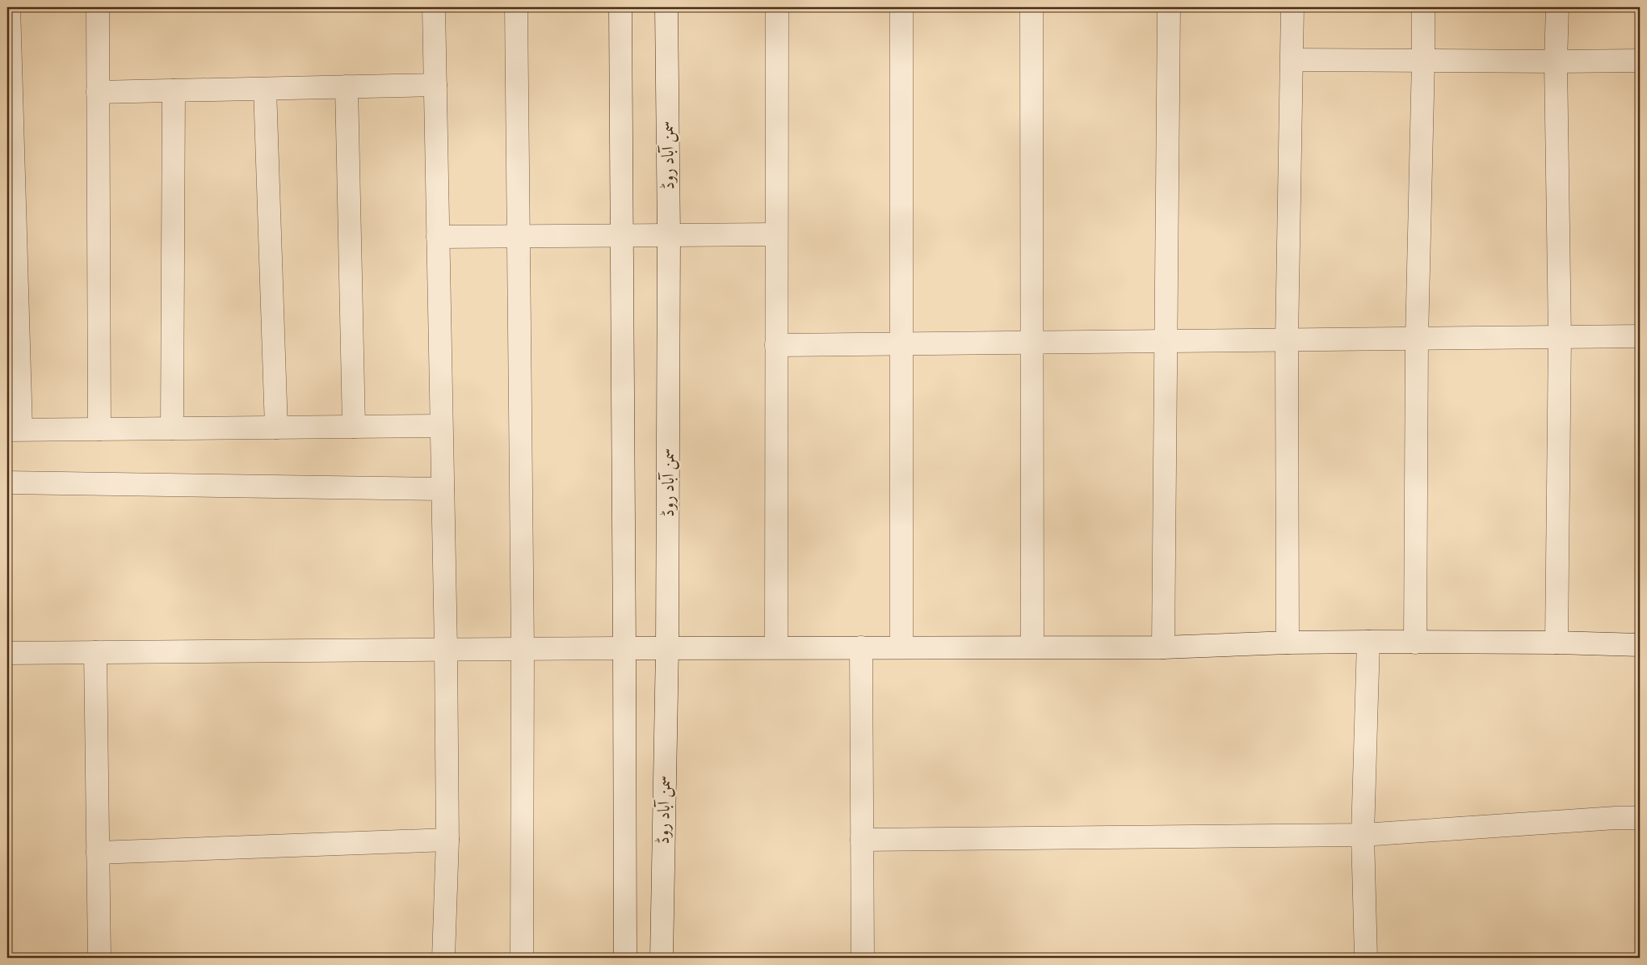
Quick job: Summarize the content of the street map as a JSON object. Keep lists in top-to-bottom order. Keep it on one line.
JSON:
{"streets":{"street":["سمن آباد روڈ"]}}
